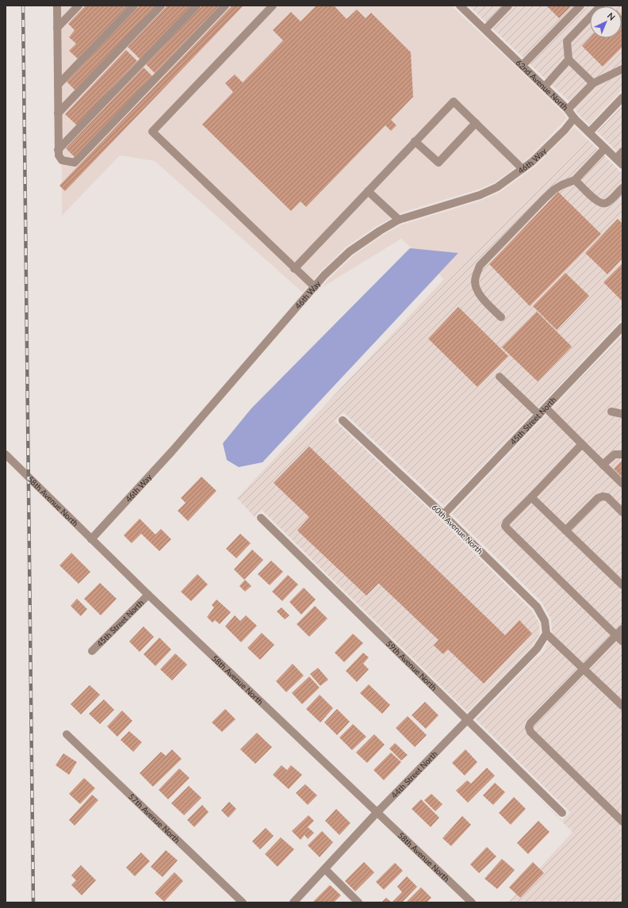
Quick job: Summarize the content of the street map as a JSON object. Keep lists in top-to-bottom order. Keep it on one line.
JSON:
{"streets":{"street":["62nd Avenue North","46th Way","45th Street North","58th Avenue North","60th Avenue North","59th Avenue North","44th Street North","57th Avenue North"]},"crossings":[["62nd Avenue North","46th Way"],["46th Way","58th Avenue North"],["45th Street North","58th Avenue North"],["45th Street North","60th Avenue North"],["58th Avenue North","44th Street North"],["60th Avenue North","44th Street North"],["59th Avenue North","44th Street North"]],"north":"top right"}
